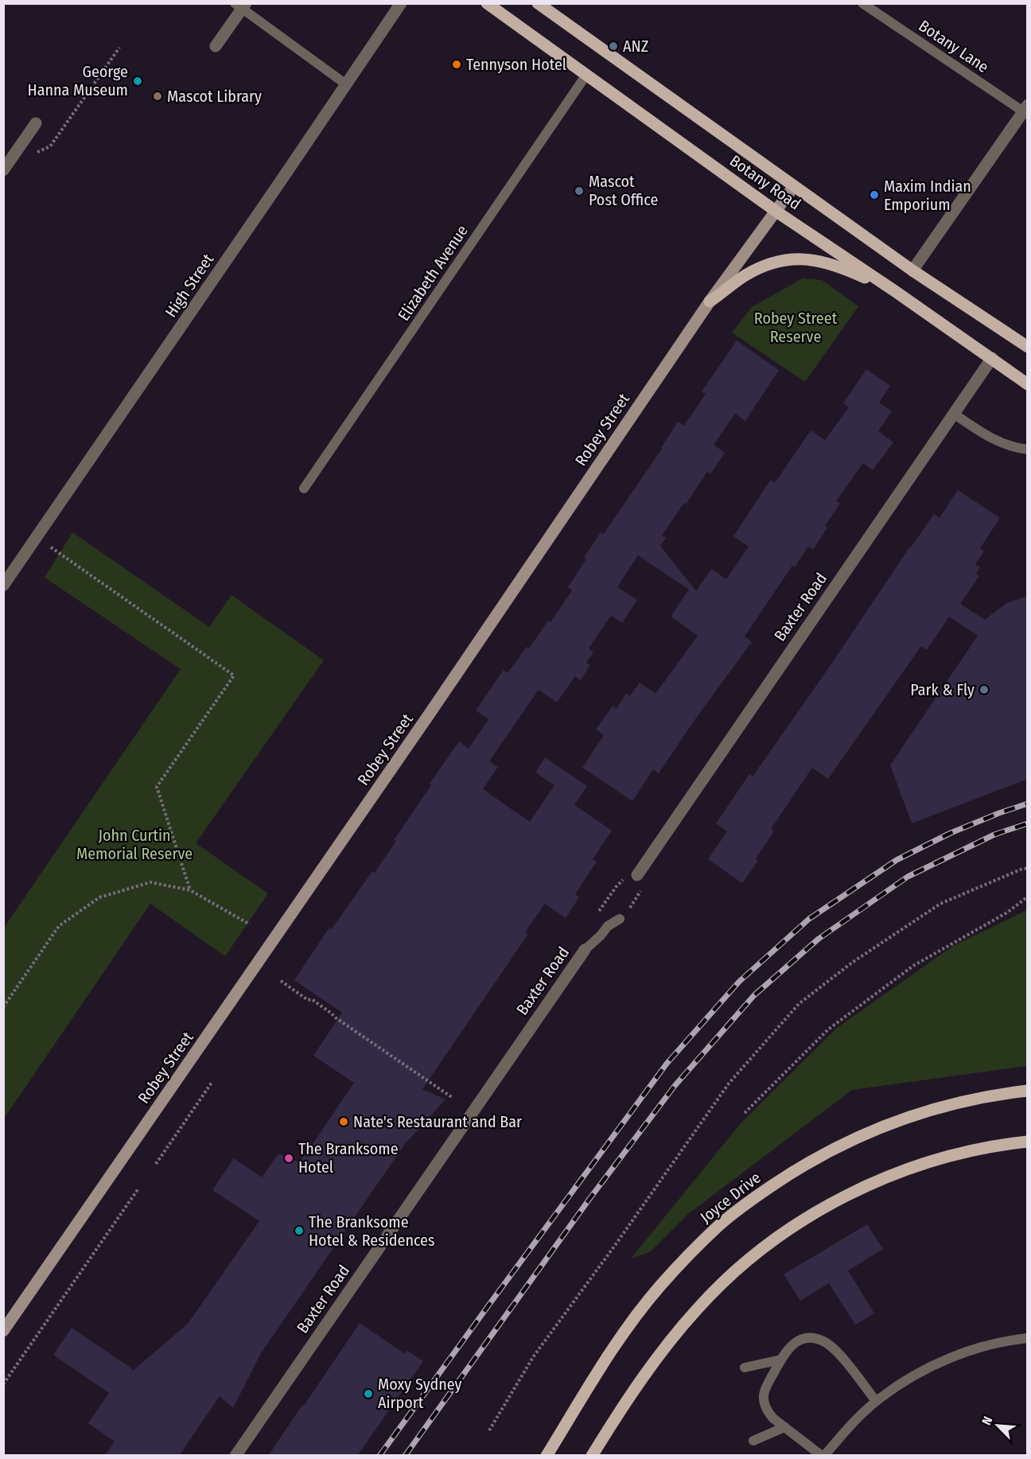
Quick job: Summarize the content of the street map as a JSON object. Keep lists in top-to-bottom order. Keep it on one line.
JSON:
{"streets":{"main road":["Botany Road","Joyce Drive"],"street":["High Street","Robey Street","Baxter Road"],"lane":["Botany Lane","Elizabeth Avenue"]},"crossings":[["Botany Road","Elizabeth Avenue"],["Botany Road","Robey Street"],["Botany Road","Baxter Road"]],"parks":["Robey Street Reserve","John Curtin Memorial Reserve"],"places":["ANZ","Tennyson Hotel","George Hanna Museum","Mascot Library","Mascot Post Office","Maxim Indian Emporium","Park & Fly","Nate's Restaurant and Bar","The Branksome Hotel","The Branksome Hotel & Residences","Moxy Sydney Airport"],"north":"top left"}
